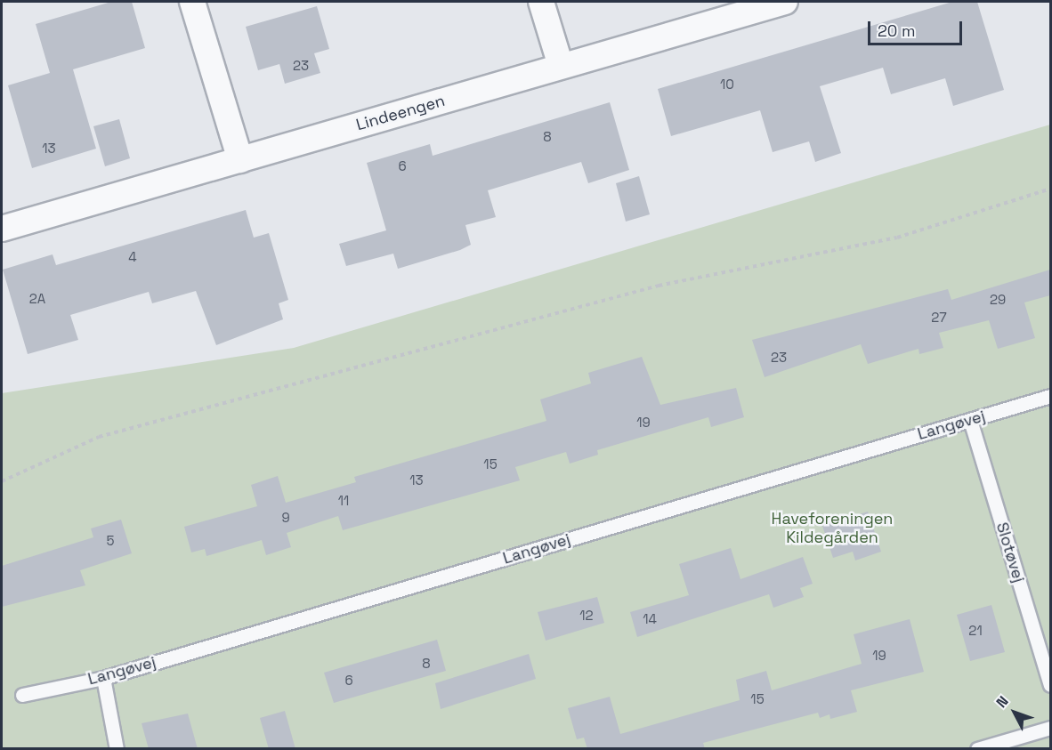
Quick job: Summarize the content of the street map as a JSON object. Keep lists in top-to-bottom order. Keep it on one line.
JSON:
{"streets":{"street":["Lindeengen"],"lane":["Langøvej","Slotøvej"]},"crossings":[["Langøvej","Slotøvej"]],"parks":["Haveforeningen Kildegården"],"house_numbers":["23","10","8","13","6","4","2A","29","27","23","19","15","13","11","9","5","12","14","21","19","8","6","15"],"scale_bar":"20 m","north":"top left"}
